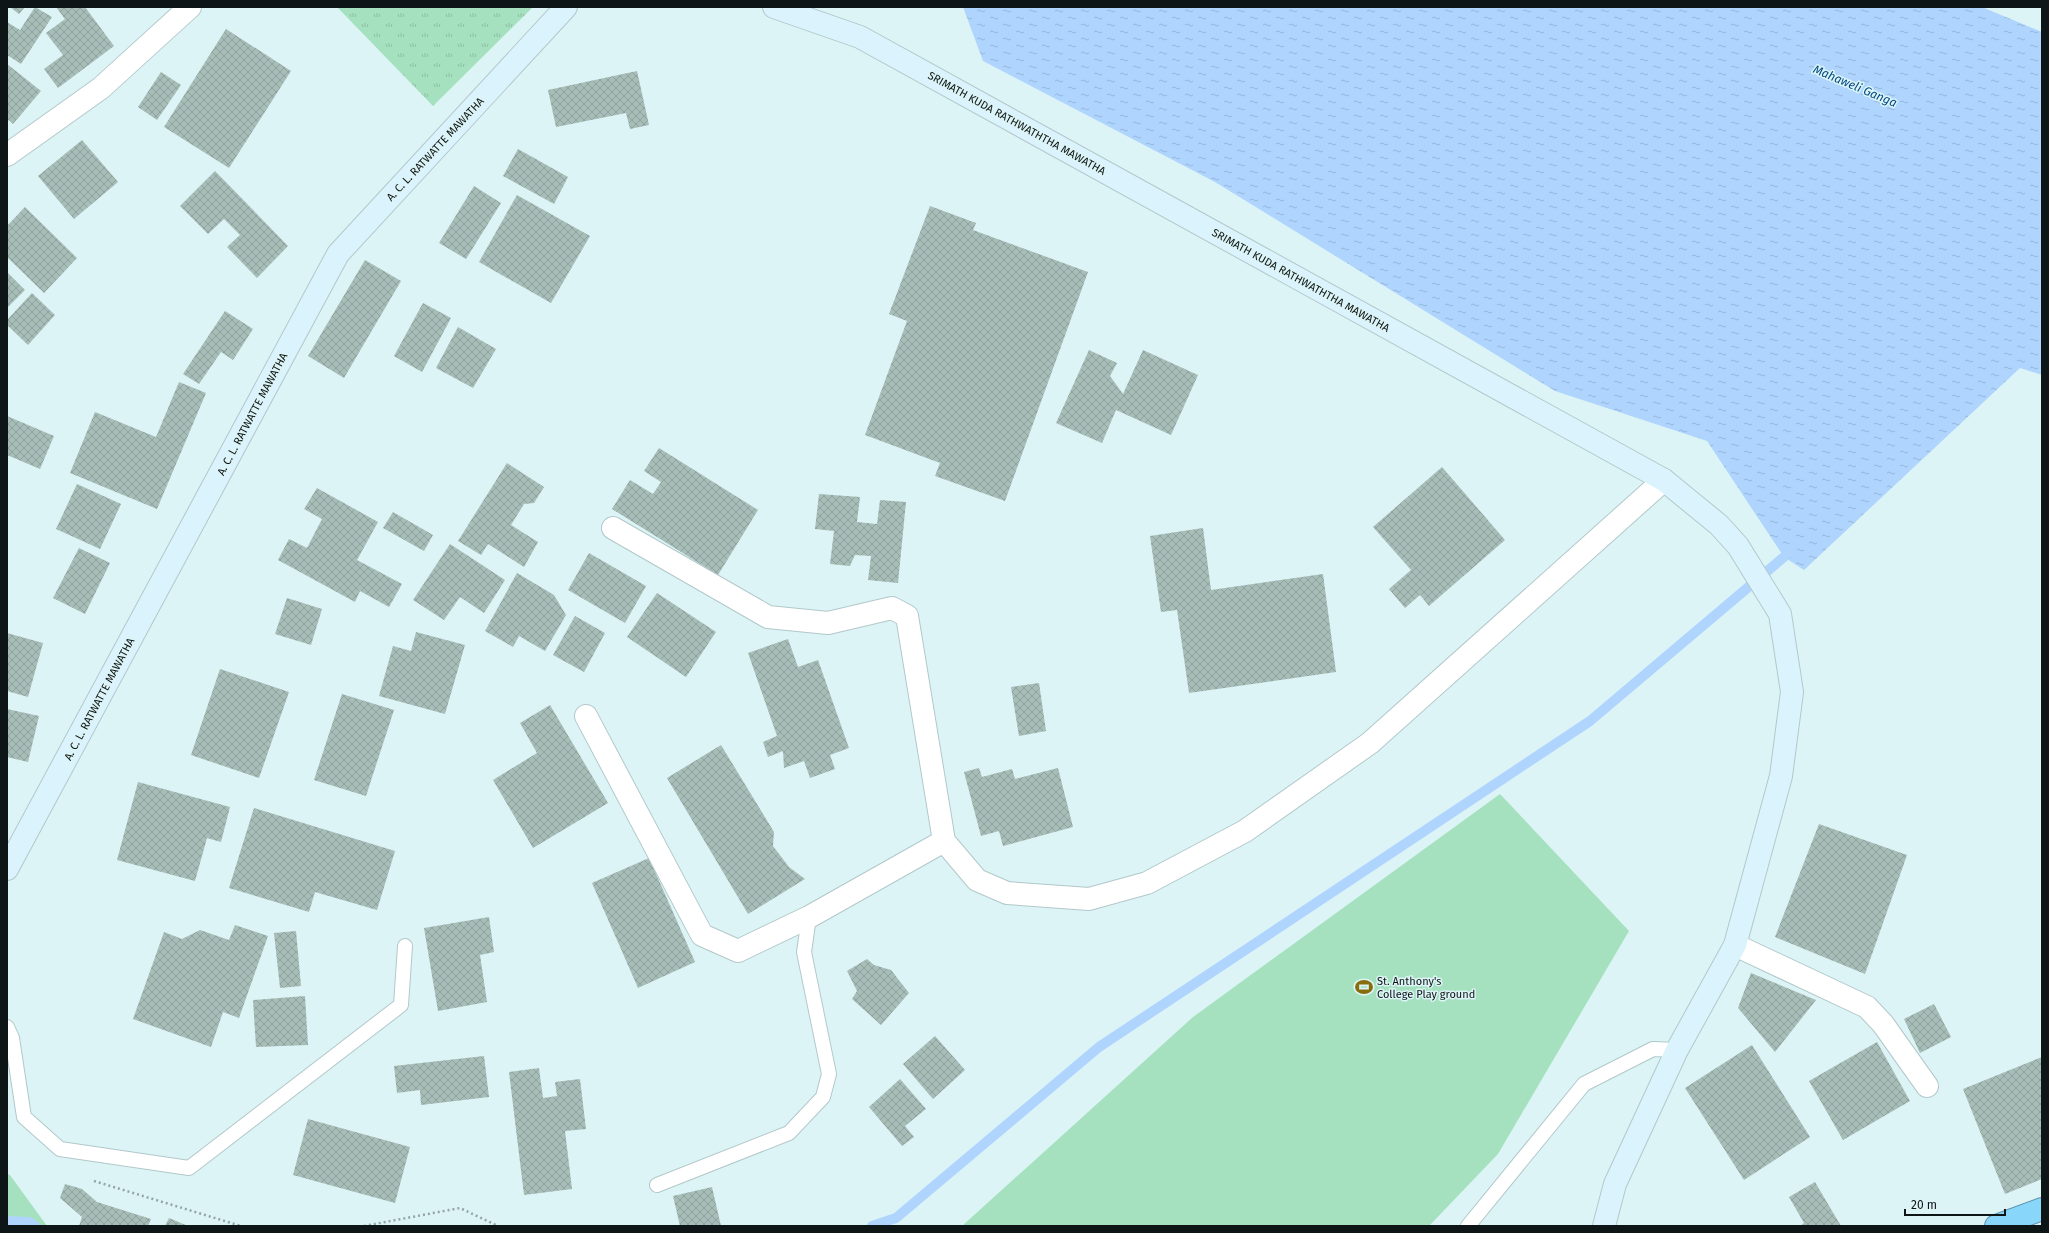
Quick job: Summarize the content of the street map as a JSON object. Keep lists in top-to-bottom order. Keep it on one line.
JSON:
{"streets":{"street":["SRIMATH KUDA RATHWATHTHA MAWATHA","A. C. L. RATWATTE MAWATHA"]},"water":["Mahaweli Ganga"],"places":{"sports":["St. Anthony's College Play ground"]},"scale_bar":"20 m"}
